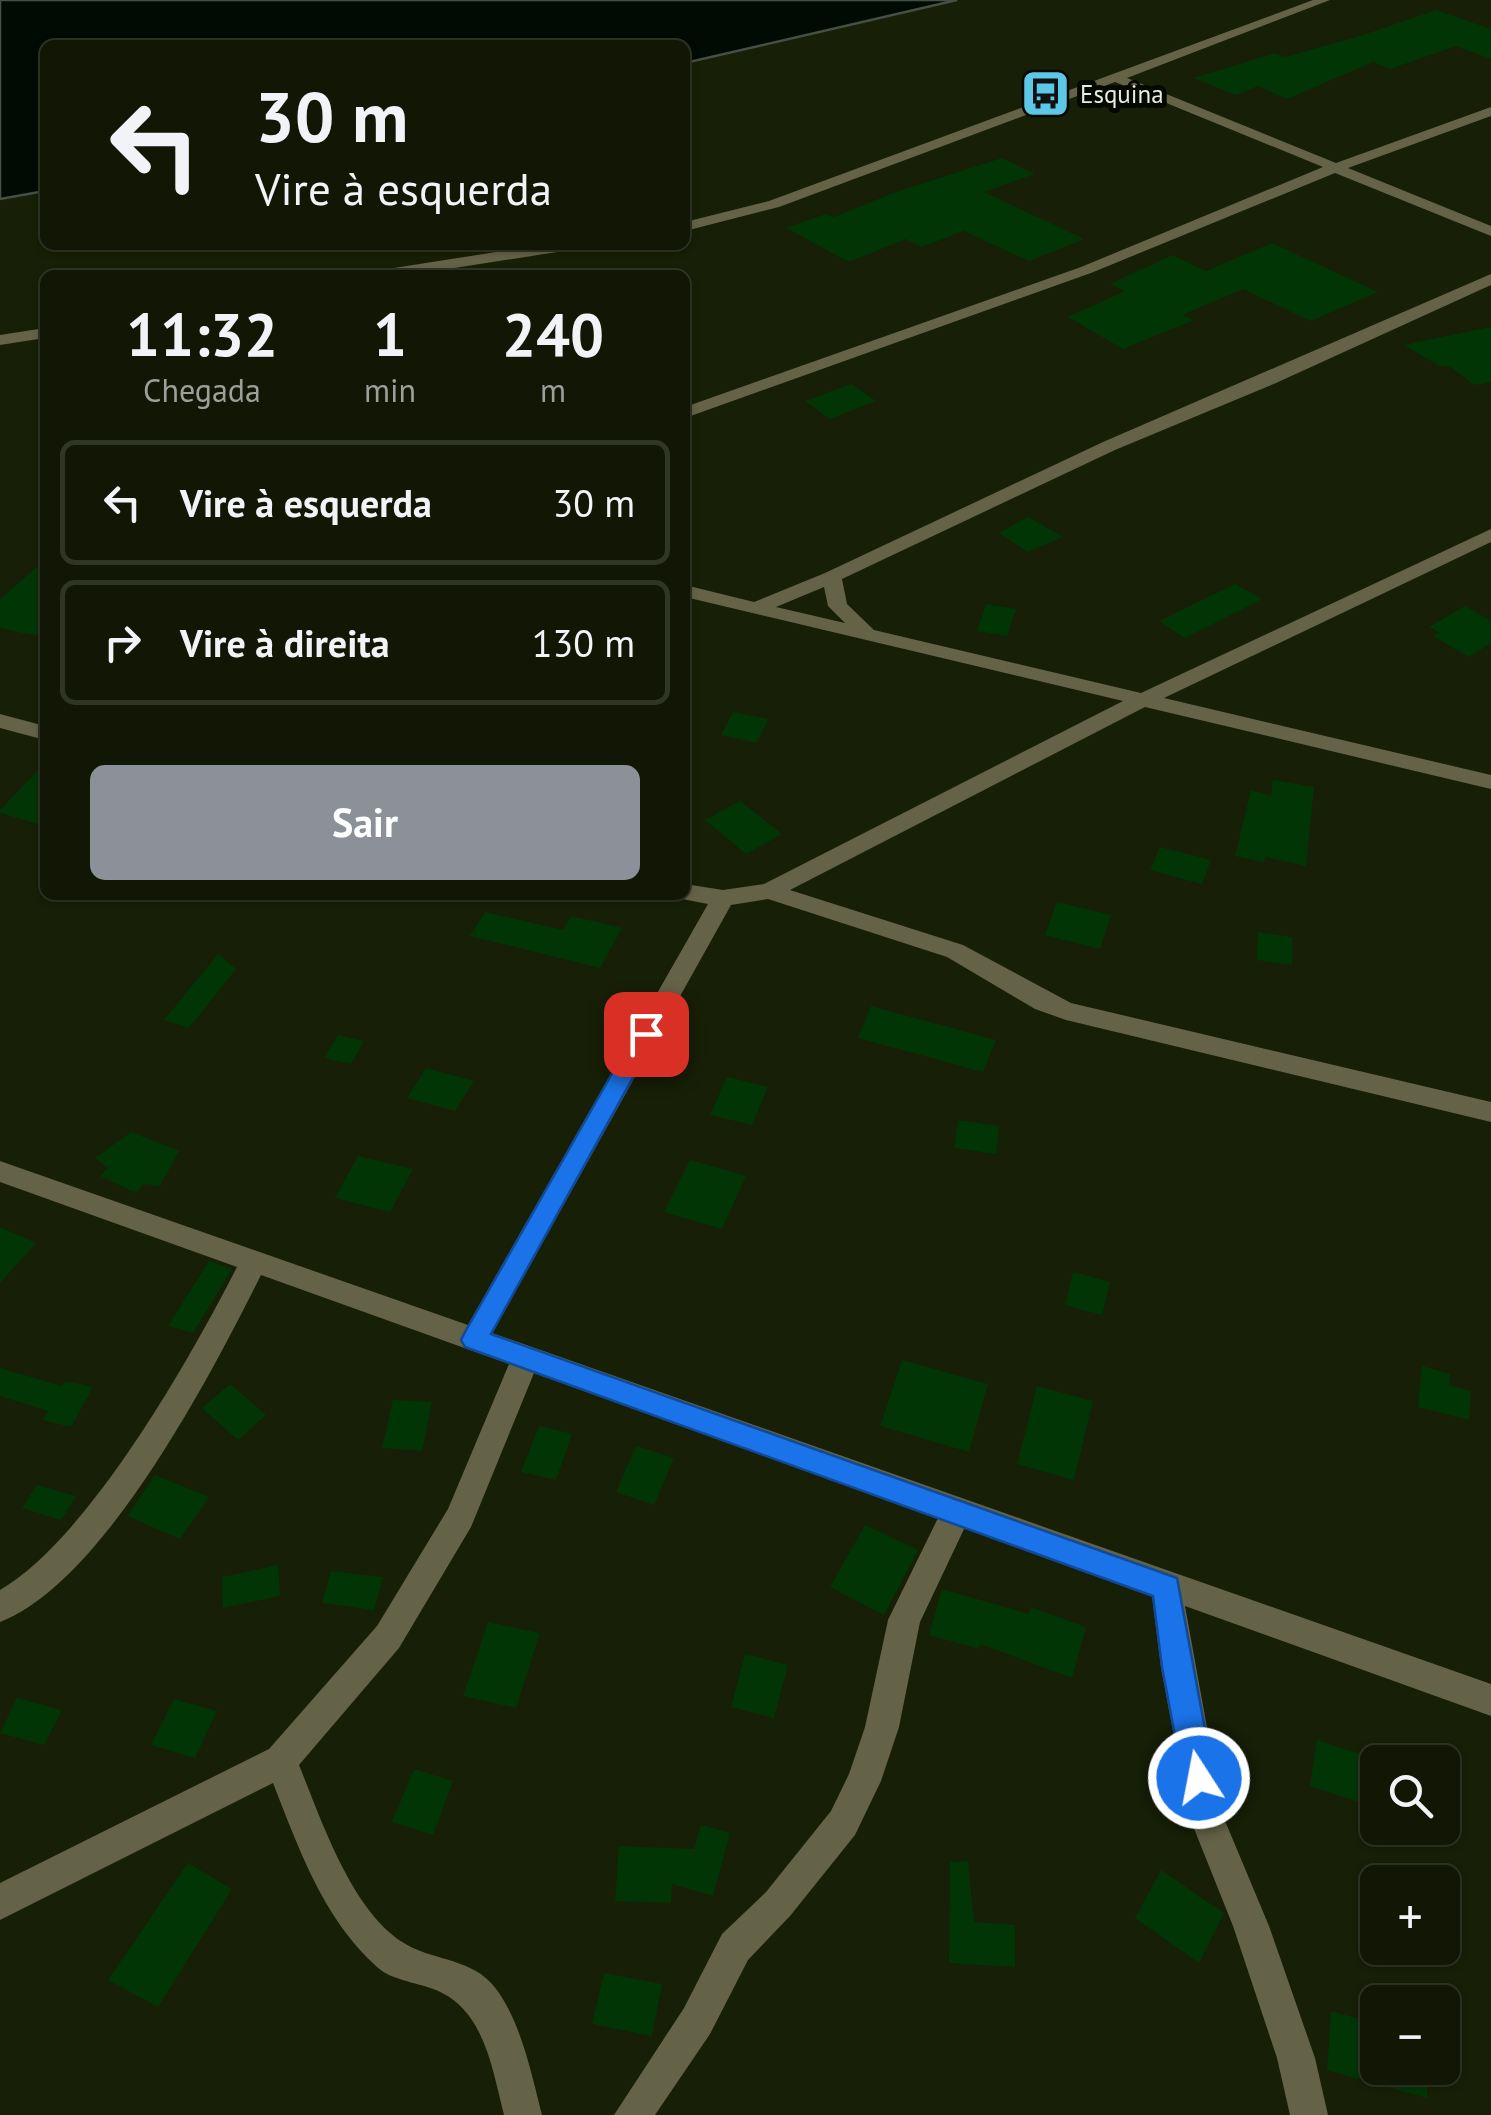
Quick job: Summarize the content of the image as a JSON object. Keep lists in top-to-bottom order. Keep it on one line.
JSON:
{"places":{"bus stop":["Esquina"]},"page":{"turn":["30 m","Vire à esquerda"],"eta":["11:32","Chegada","1","min","240","m"],"list":[{"name":"Vire à esquerda","value":"30 m"},{"name":"Vire à direita","value":"130 m"}],"buttons":"Sair","map_buttons":["+","−"]}}
